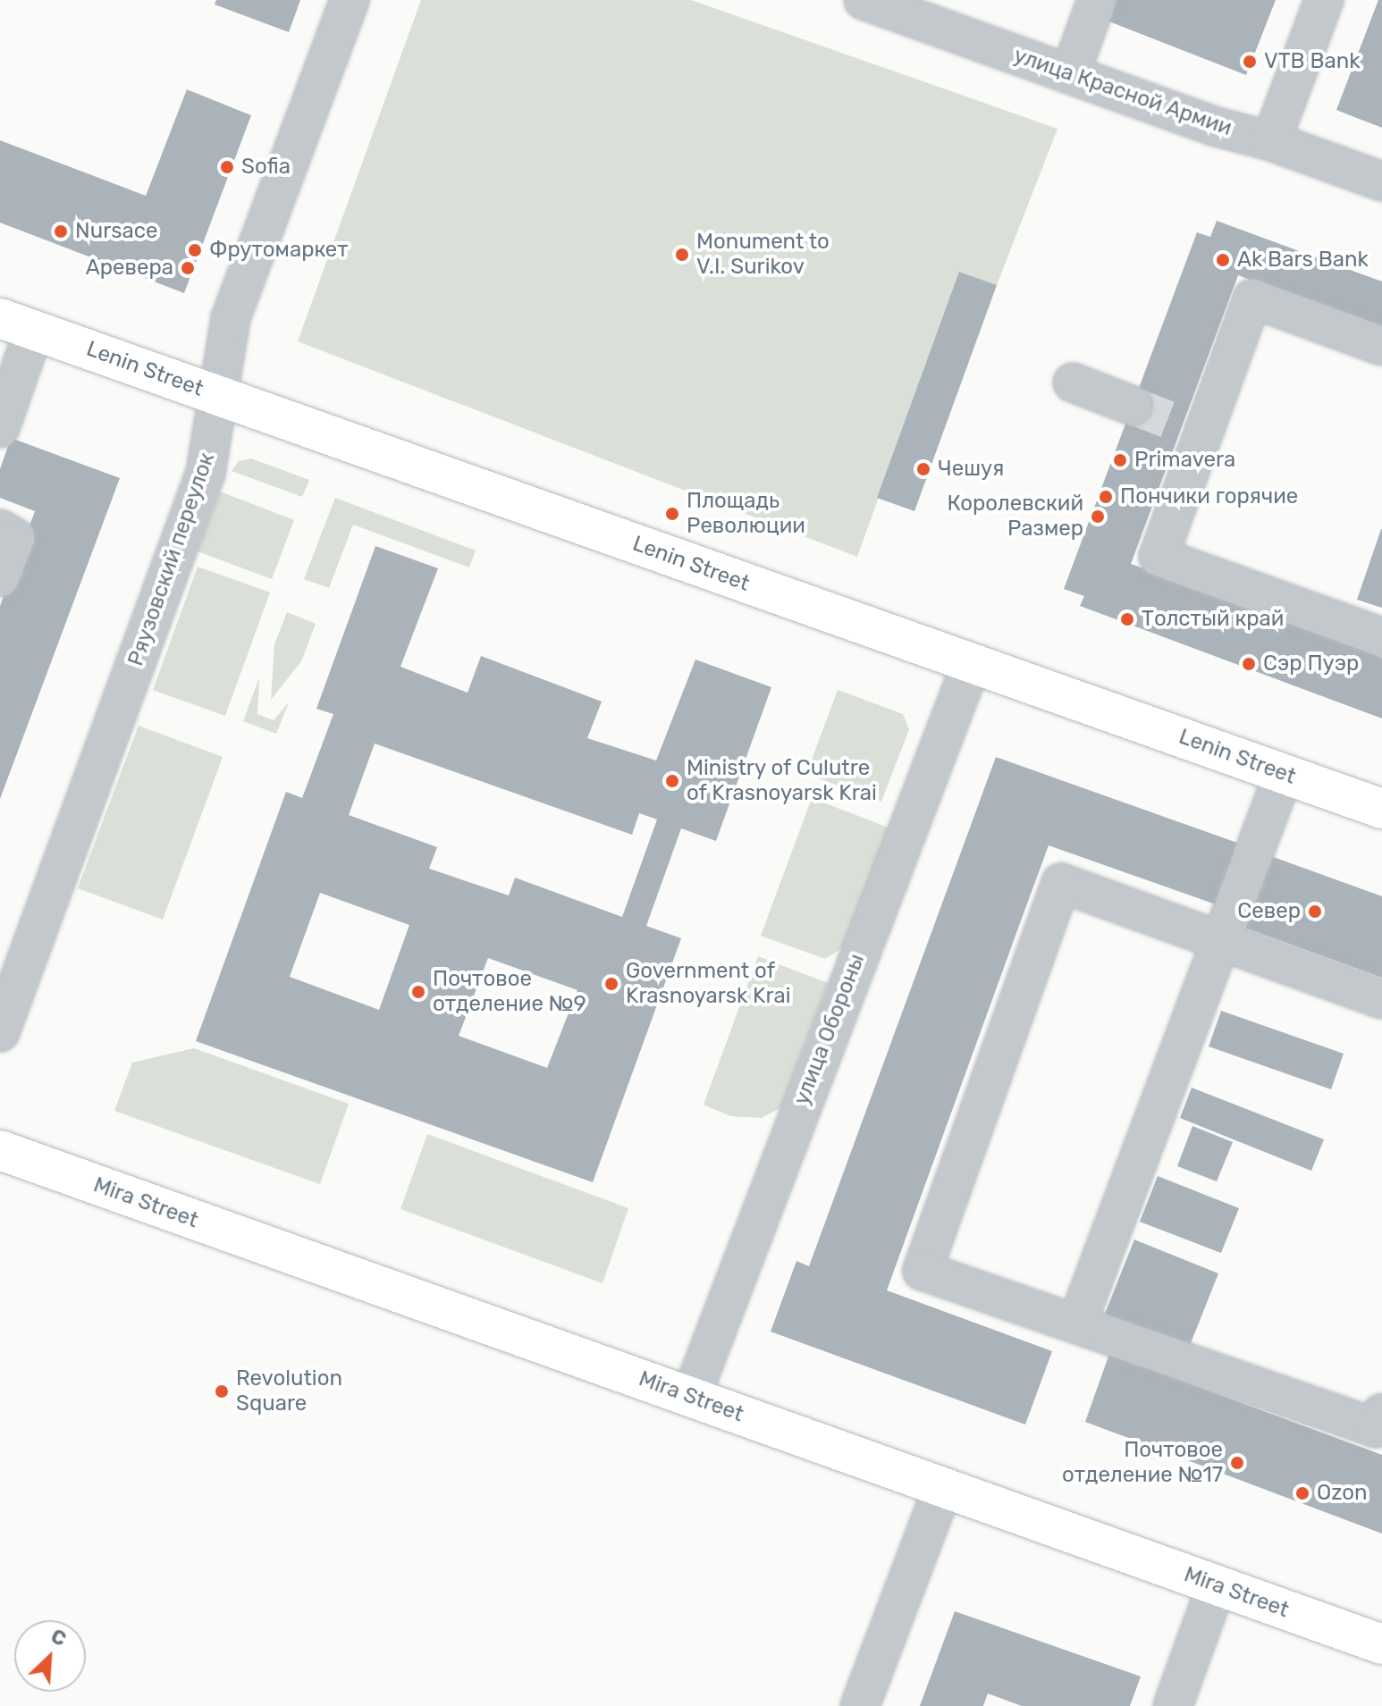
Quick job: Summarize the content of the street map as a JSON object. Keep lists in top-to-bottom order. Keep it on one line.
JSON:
{"streets":{"main road":["Lenin Street","Mira Street"],"street":["улица Красной Армии","Ряузовский переулок","улица Обороны"]},"crossings":[["Lenin Street","Ряузовский переулок"],["Lenin Street","улица Обороны"],["улица Обороны","Mira Street"]],"places":["VTB Bank","Sofia","Nursace","Фрутомаркет","Monument to V.I. Surikov","Ak Bars Bank","Аревера","Primavera","Чешуя","Пончики горячие","Площадь Революции","Королевский Размер","Толстый край","Сэр Пуэр","Ministry of Culutre of Krasnoyarsk Krai","Север","Government of Krasnoyarsk Krai","Почтовое отделение №9","Revolution Square","Почтовое отделение №17","Ozon"],"north":"top right"}
